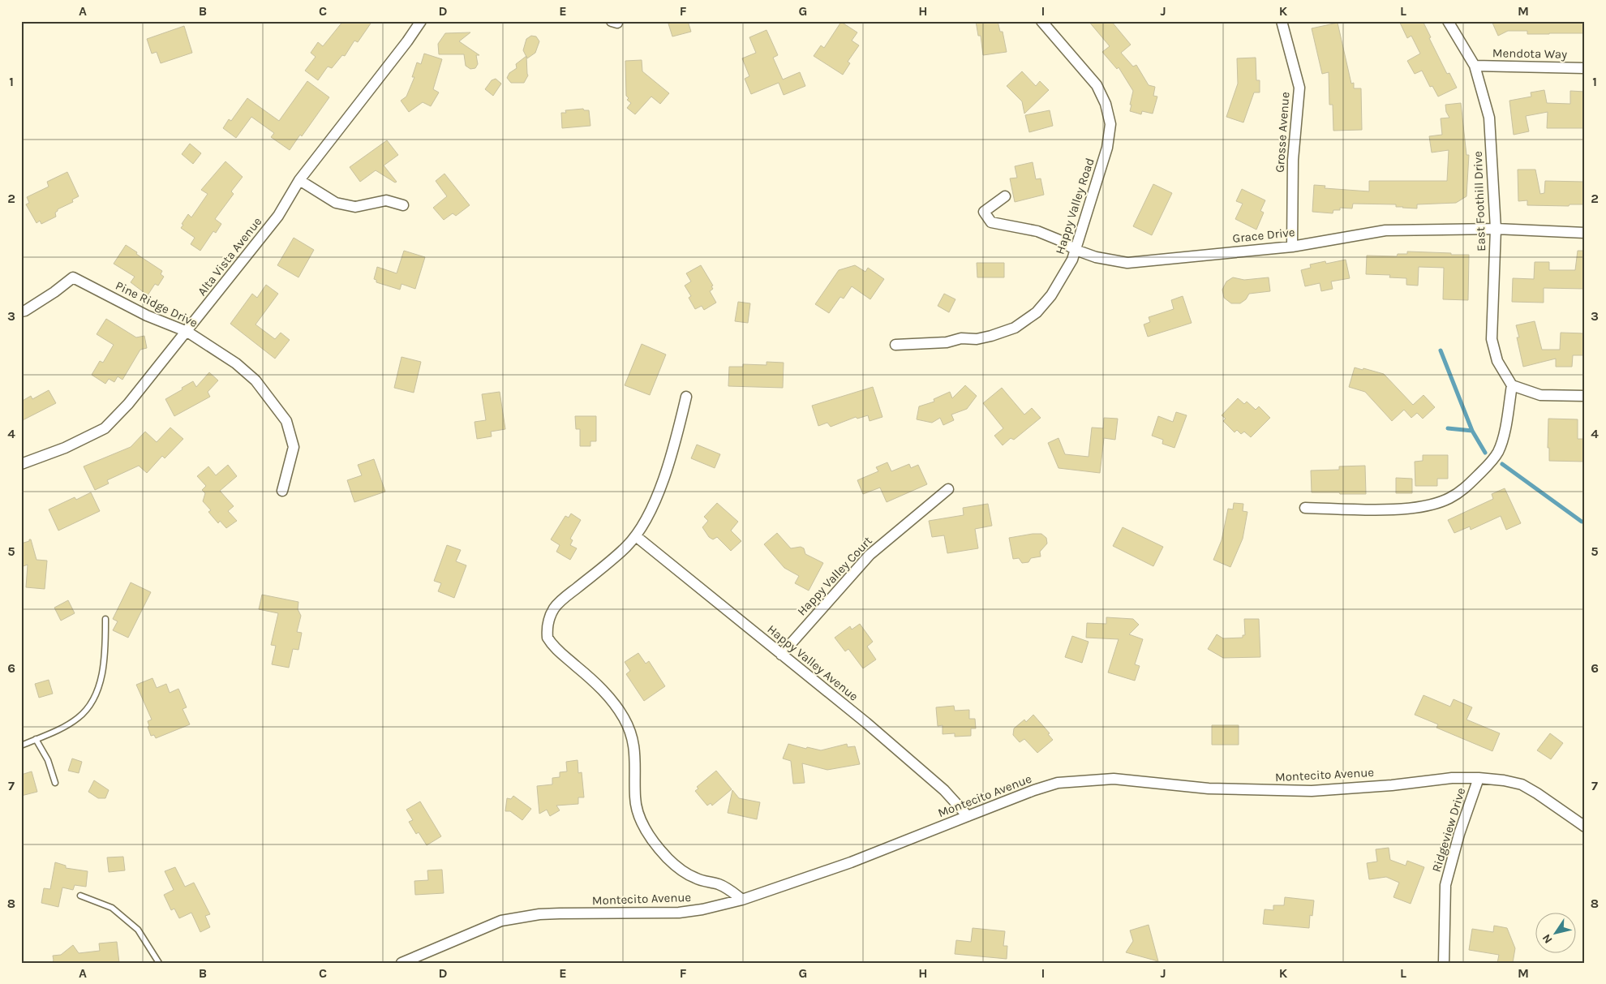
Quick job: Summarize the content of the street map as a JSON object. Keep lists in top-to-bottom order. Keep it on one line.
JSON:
{"streets":{"street":["Mendota Way","Grosse Avenue","East Foothill Drive","Happy Valley Road","Grace Drive","Alta Vista Avenue","Pine Ridge Drive","Happy Valley Court","Happy Valley Avenue","Montecito Avenue","Ridgeview Drive"]},"crossings":[["Mendota Way","East Foothill Drive"],["Grosse Avenue","Grace Drive"],["East Foothill Drive","Grace Drive"],["Happy Valley Road","Grace Drive"],["Alta Vista Avenue","Pine Ridge Drive"],["Happy Valley Court","Happy Valley Avenue"],["Happy Valley Avenue","Montecito Avenue"],["Montecito Avenue","Ridgeview Drive"]],"north":"bottom left","grid":{"columns":["A","B","C","D","E","F","G","H","I","J","K","L","M"],"rows":["1","2","3","4","5","6","7","8"]}}
